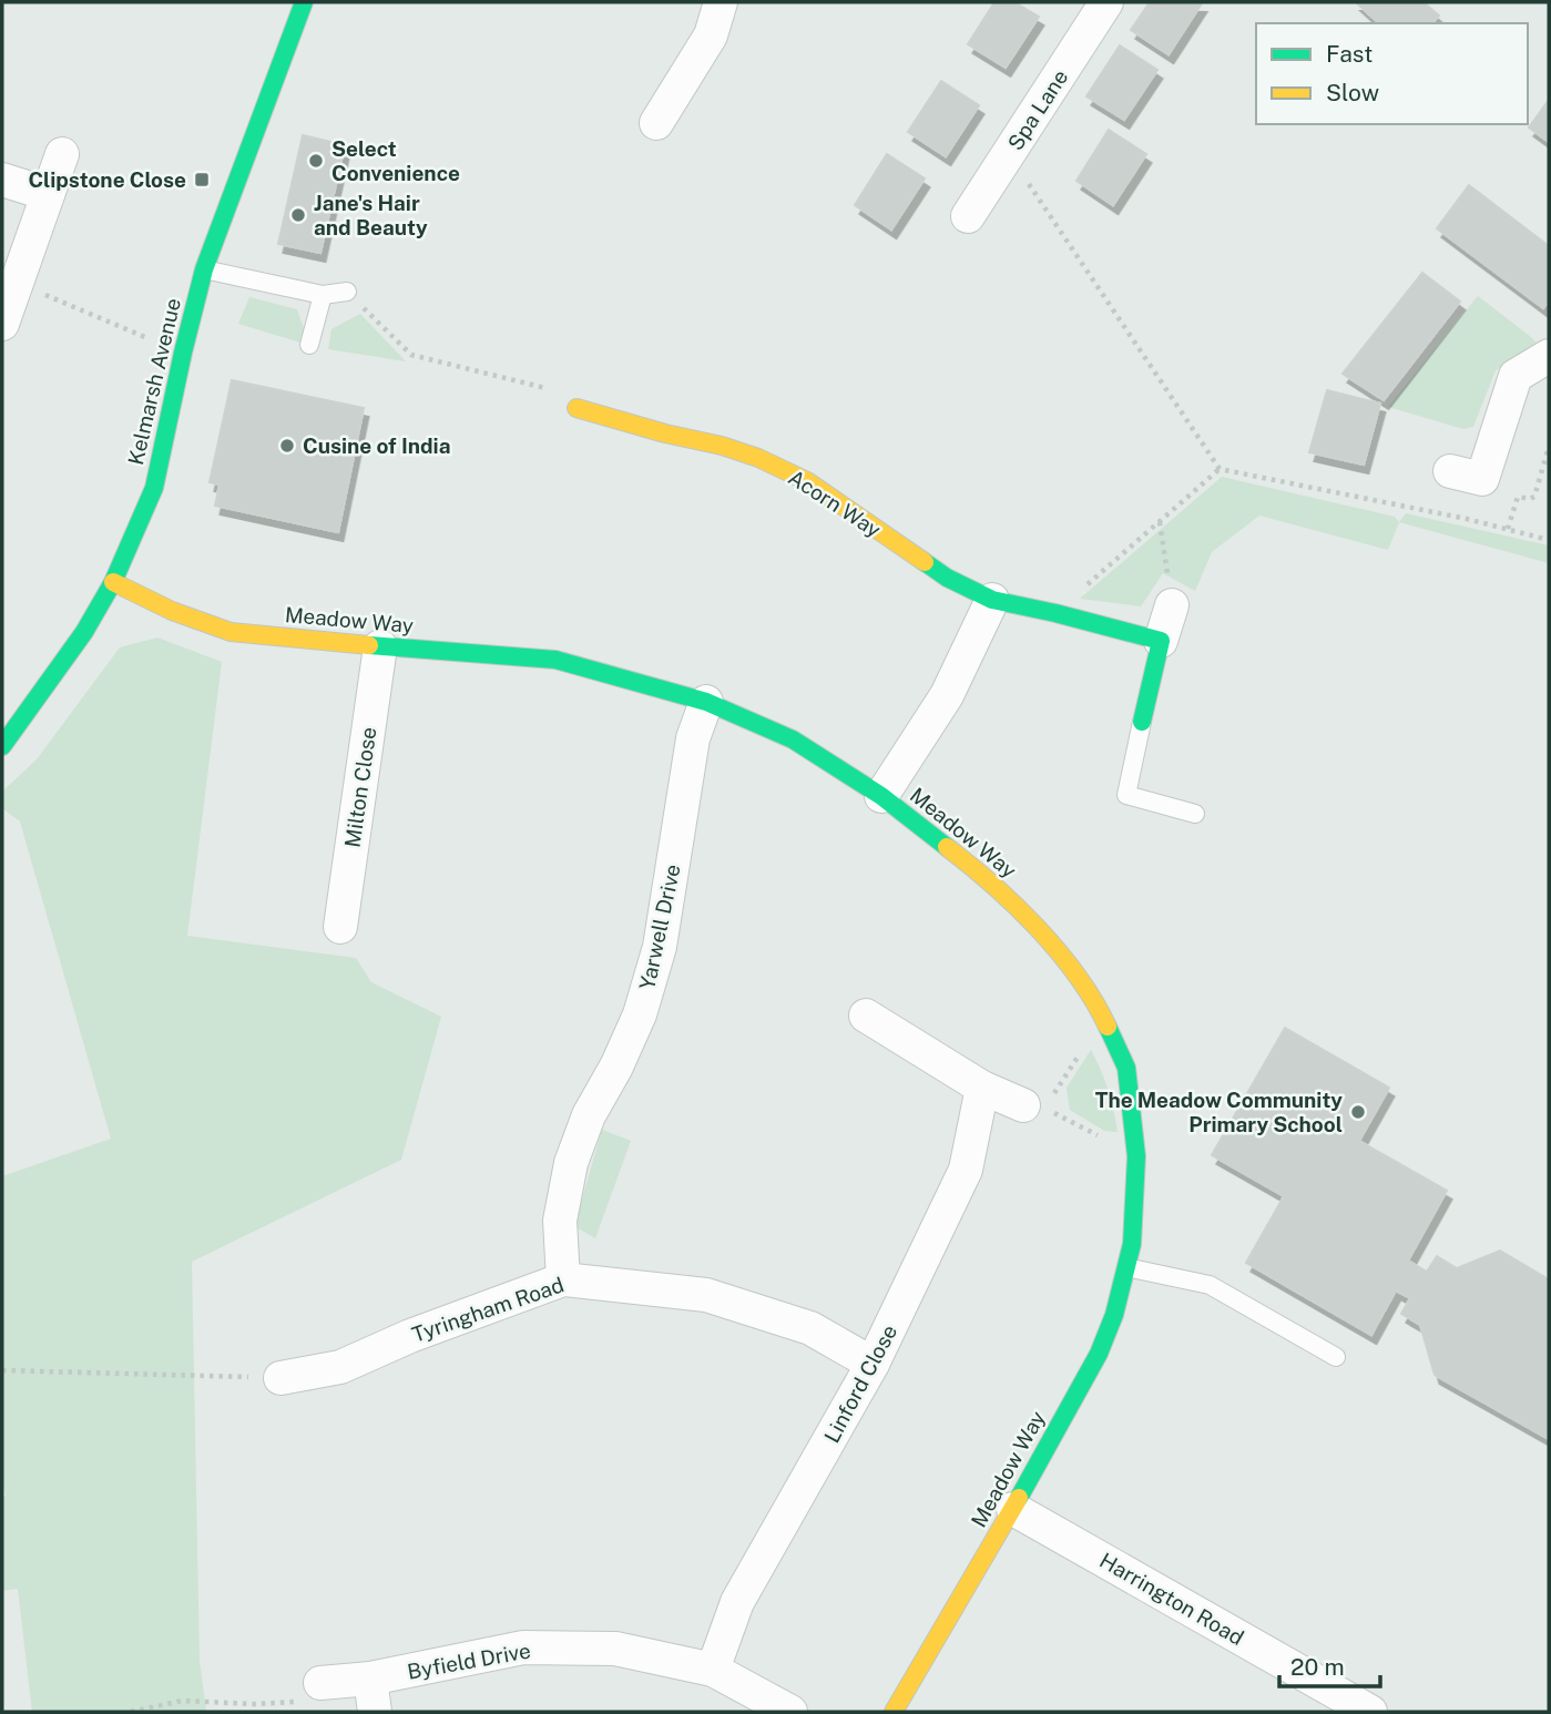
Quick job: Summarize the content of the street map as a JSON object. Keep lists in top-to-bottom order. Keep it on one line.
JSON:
{"streets":{"street":["Spa Lane","Kelmarsh Avenue","Acorn Way","Meadow Way","Milton Close","Yarwell Drive","Tyringham Road","Linford Close","Harrington Road","Byfield Drive"]},"crossings":[["Kelmarsh Avenue","Meadow Way"],["Meadow Way","Milton Close"],["Meadow Way","Yarwell Drive"],["Meadow Way","Harrington Road"],["Yarwell Drive","Tyringham Road"],["Tyringham Road","Linford Close"],["Linford Close","Byfield Drive"]],"places":{"other":["Select Convenience","Jane's Hair and Beauty","Cusine of India","The Meadow Community Primary School"],"transit":["Clipstone Close"]},"legend":["Fast","Slow"],"scale_bar":"20 m"}
